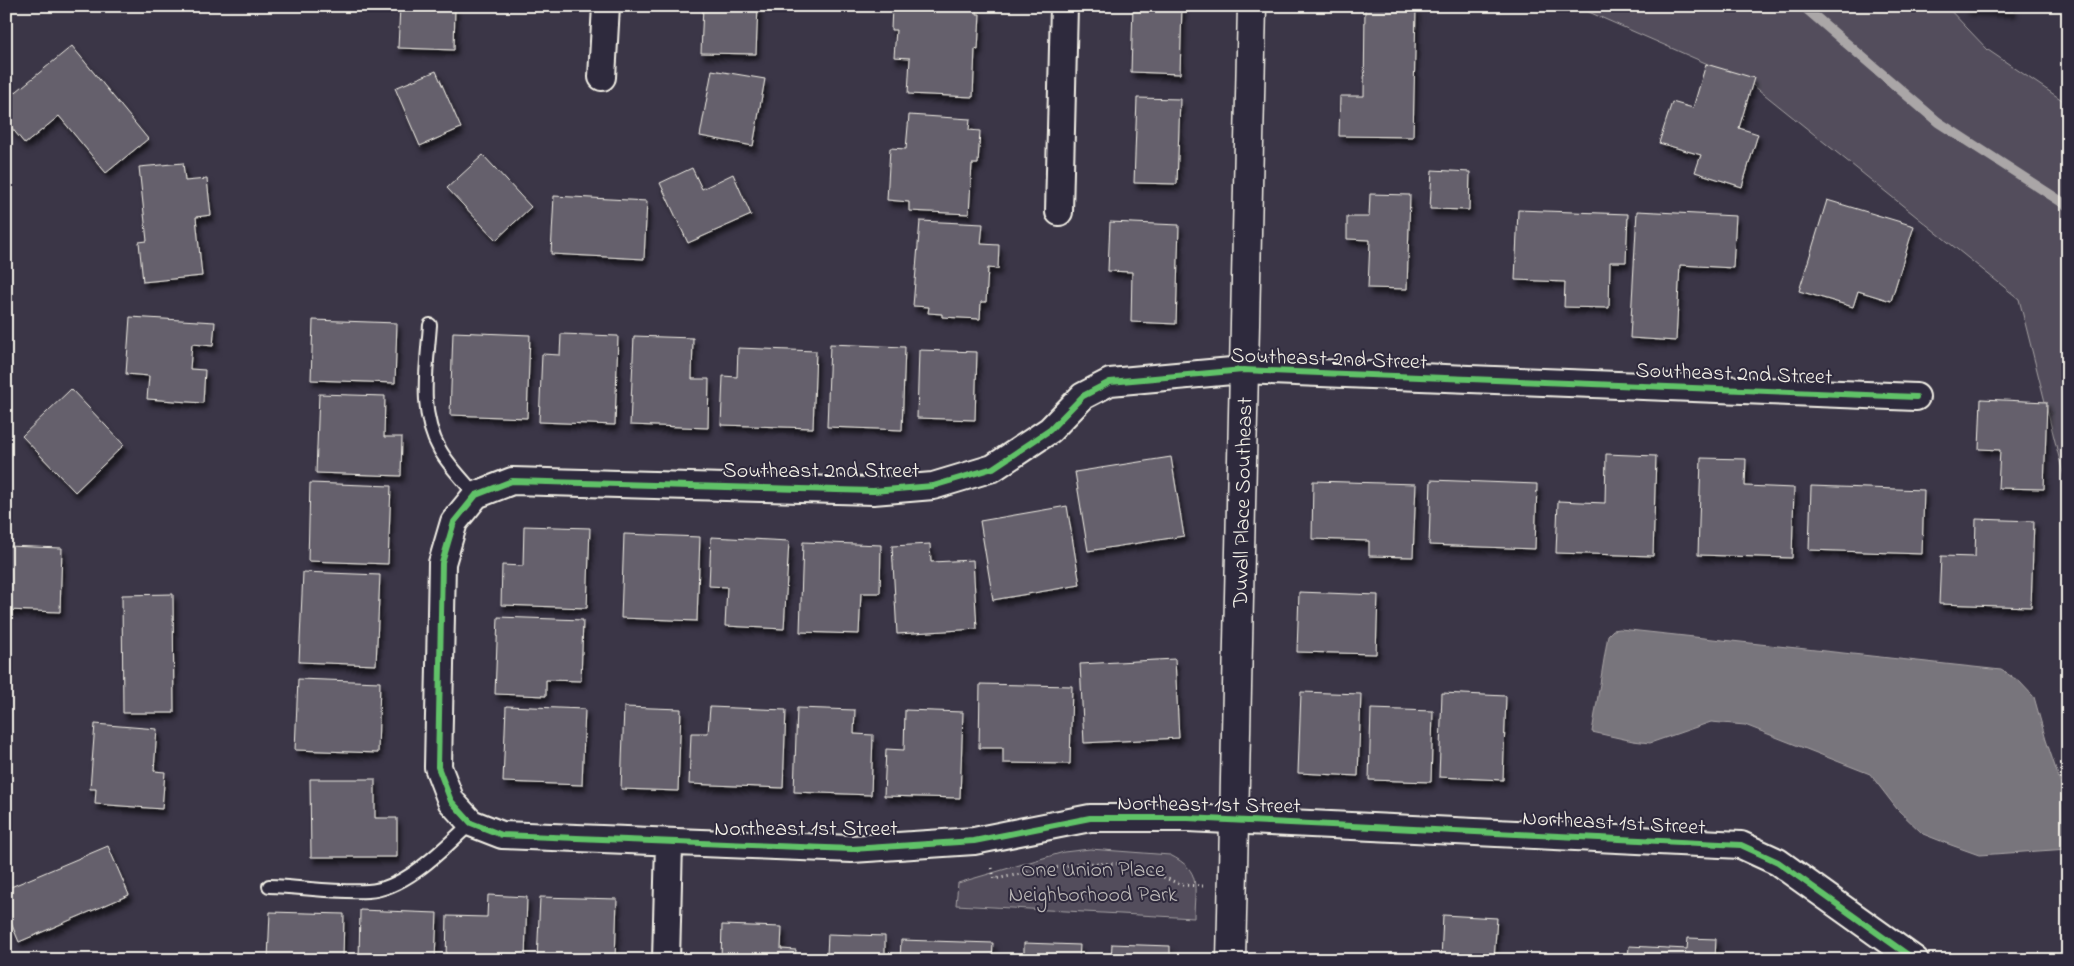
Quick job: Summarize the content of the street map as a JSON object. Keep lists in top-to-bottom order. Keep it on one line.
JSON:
{"streets":{"street":["Southeast 2nd Street","Duvall Place Southeast","Northeast 1st Street"]},"crossings":[["Southeast 2nd Street","Duvall Place Southeast"],["Duvall Place Southeast","Northeast 1st Street"]],"parks":["One Union Place Neighborhood Park"]}
